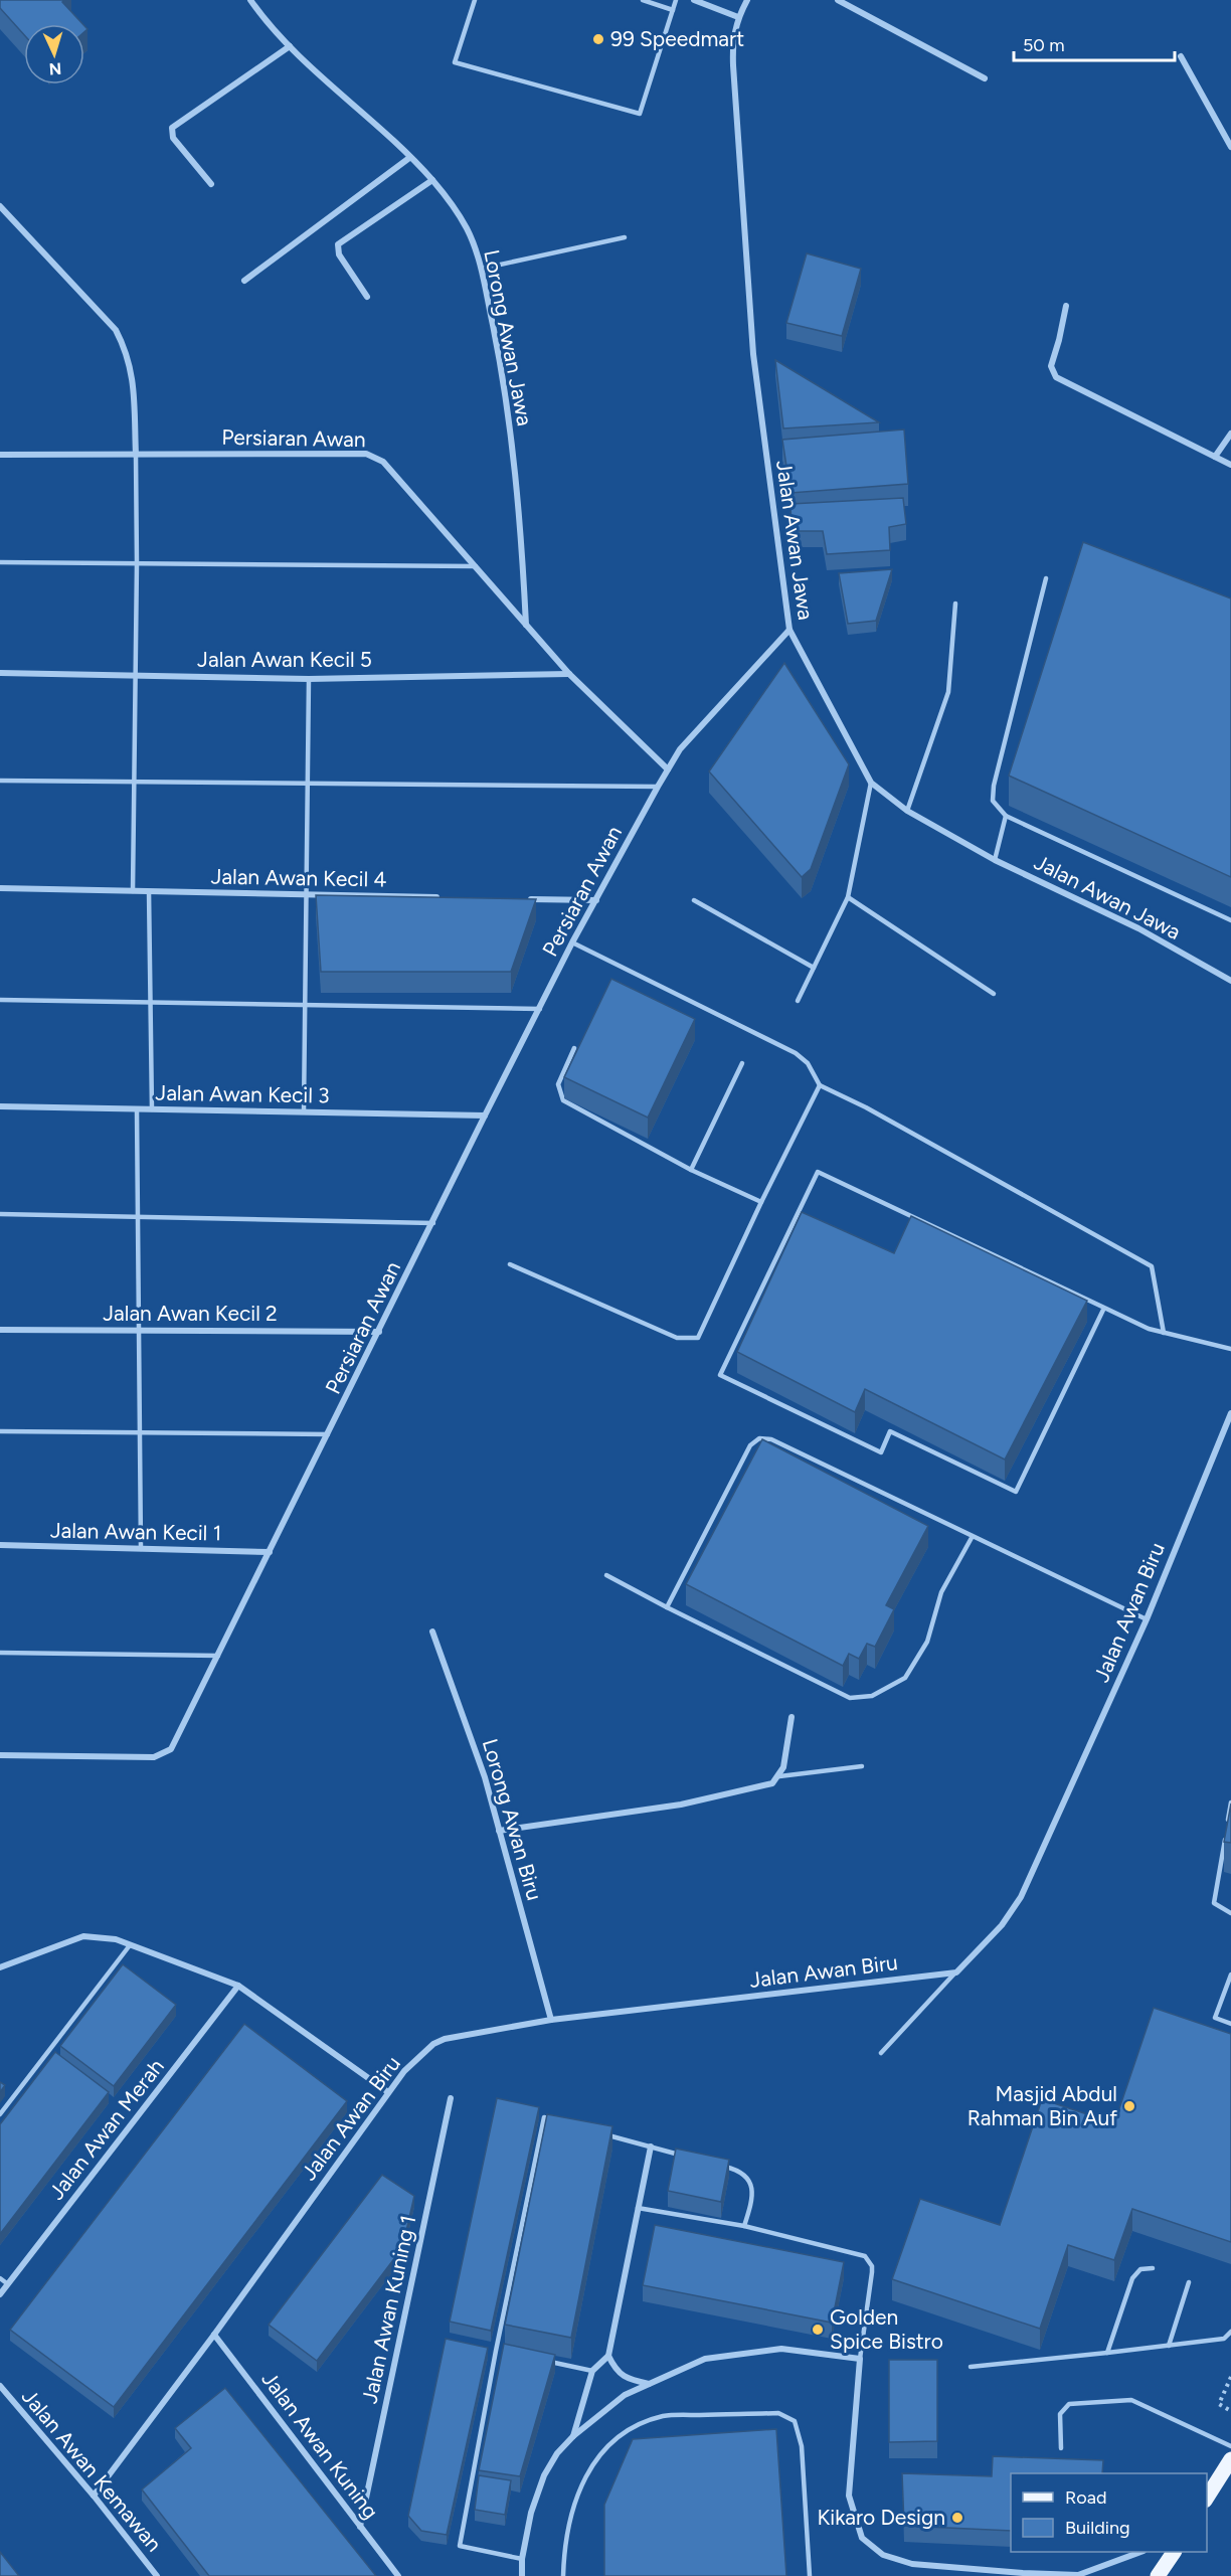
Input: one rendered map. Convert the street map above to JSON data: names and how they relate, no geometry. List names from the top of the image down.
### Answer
{
  "streets": {
    "street": [
      "Lorong Awan Jawa",
      "Persiaran Awan",
      "Jalan Awan Jawa",
      "Jalan Awan Kecil 5",
      "Jalan Awan Kecil 4",
      "Jalan Awan Kecil 3",
      "Jalan Awan Kecil 2",
      "Jalan Awan Kecil 1",
      "Jalan Awan Biru",
      "Lorong Awan Biru",
      "Jalan Awan Merah",
      "Jalan Awan Kuning 1",
      "Jalan Awan Kuning",
      "Jalan Awan Kemawan"
    ]
  },
  "crossings": [
    ["Lorong Awan Jawa", "Persiaran Awan"],
    ["Persiaran Awan", "Jalan Awan Jawa"],
    ["Persiaran Awan", "Jalan Awan Kecil 5"],
    ["Persiaran Awan", "Jalan Awan Kecil 3"],
    ["Persiaran Awan", "Jalan Awan Kecil 2"],
    ["Persiaran Awan", "Jalan Awan Kecil 1"],
    ["Jalan Awan Biru", "Lorong Awan Biru"],
    ["Jalan Awan Biru", "Jalan Awan Kuning"],
    ["Jalan Awan Biru", "Jalan Awan Kemawan"],
    ["Jalan Awan Kuning 1", "Jalan Awan Kuning"]
  ],
  "places": [
    "99 Speedmart",
    "Masjid Abdul Rahman Bin Auf",
    "Golden Spice Bistro",
    "Kikaro Design"
  ],
  "legend": ["Road", "Building"],
  "scale_bar": "50 m",
  "north": "bottom"
}
